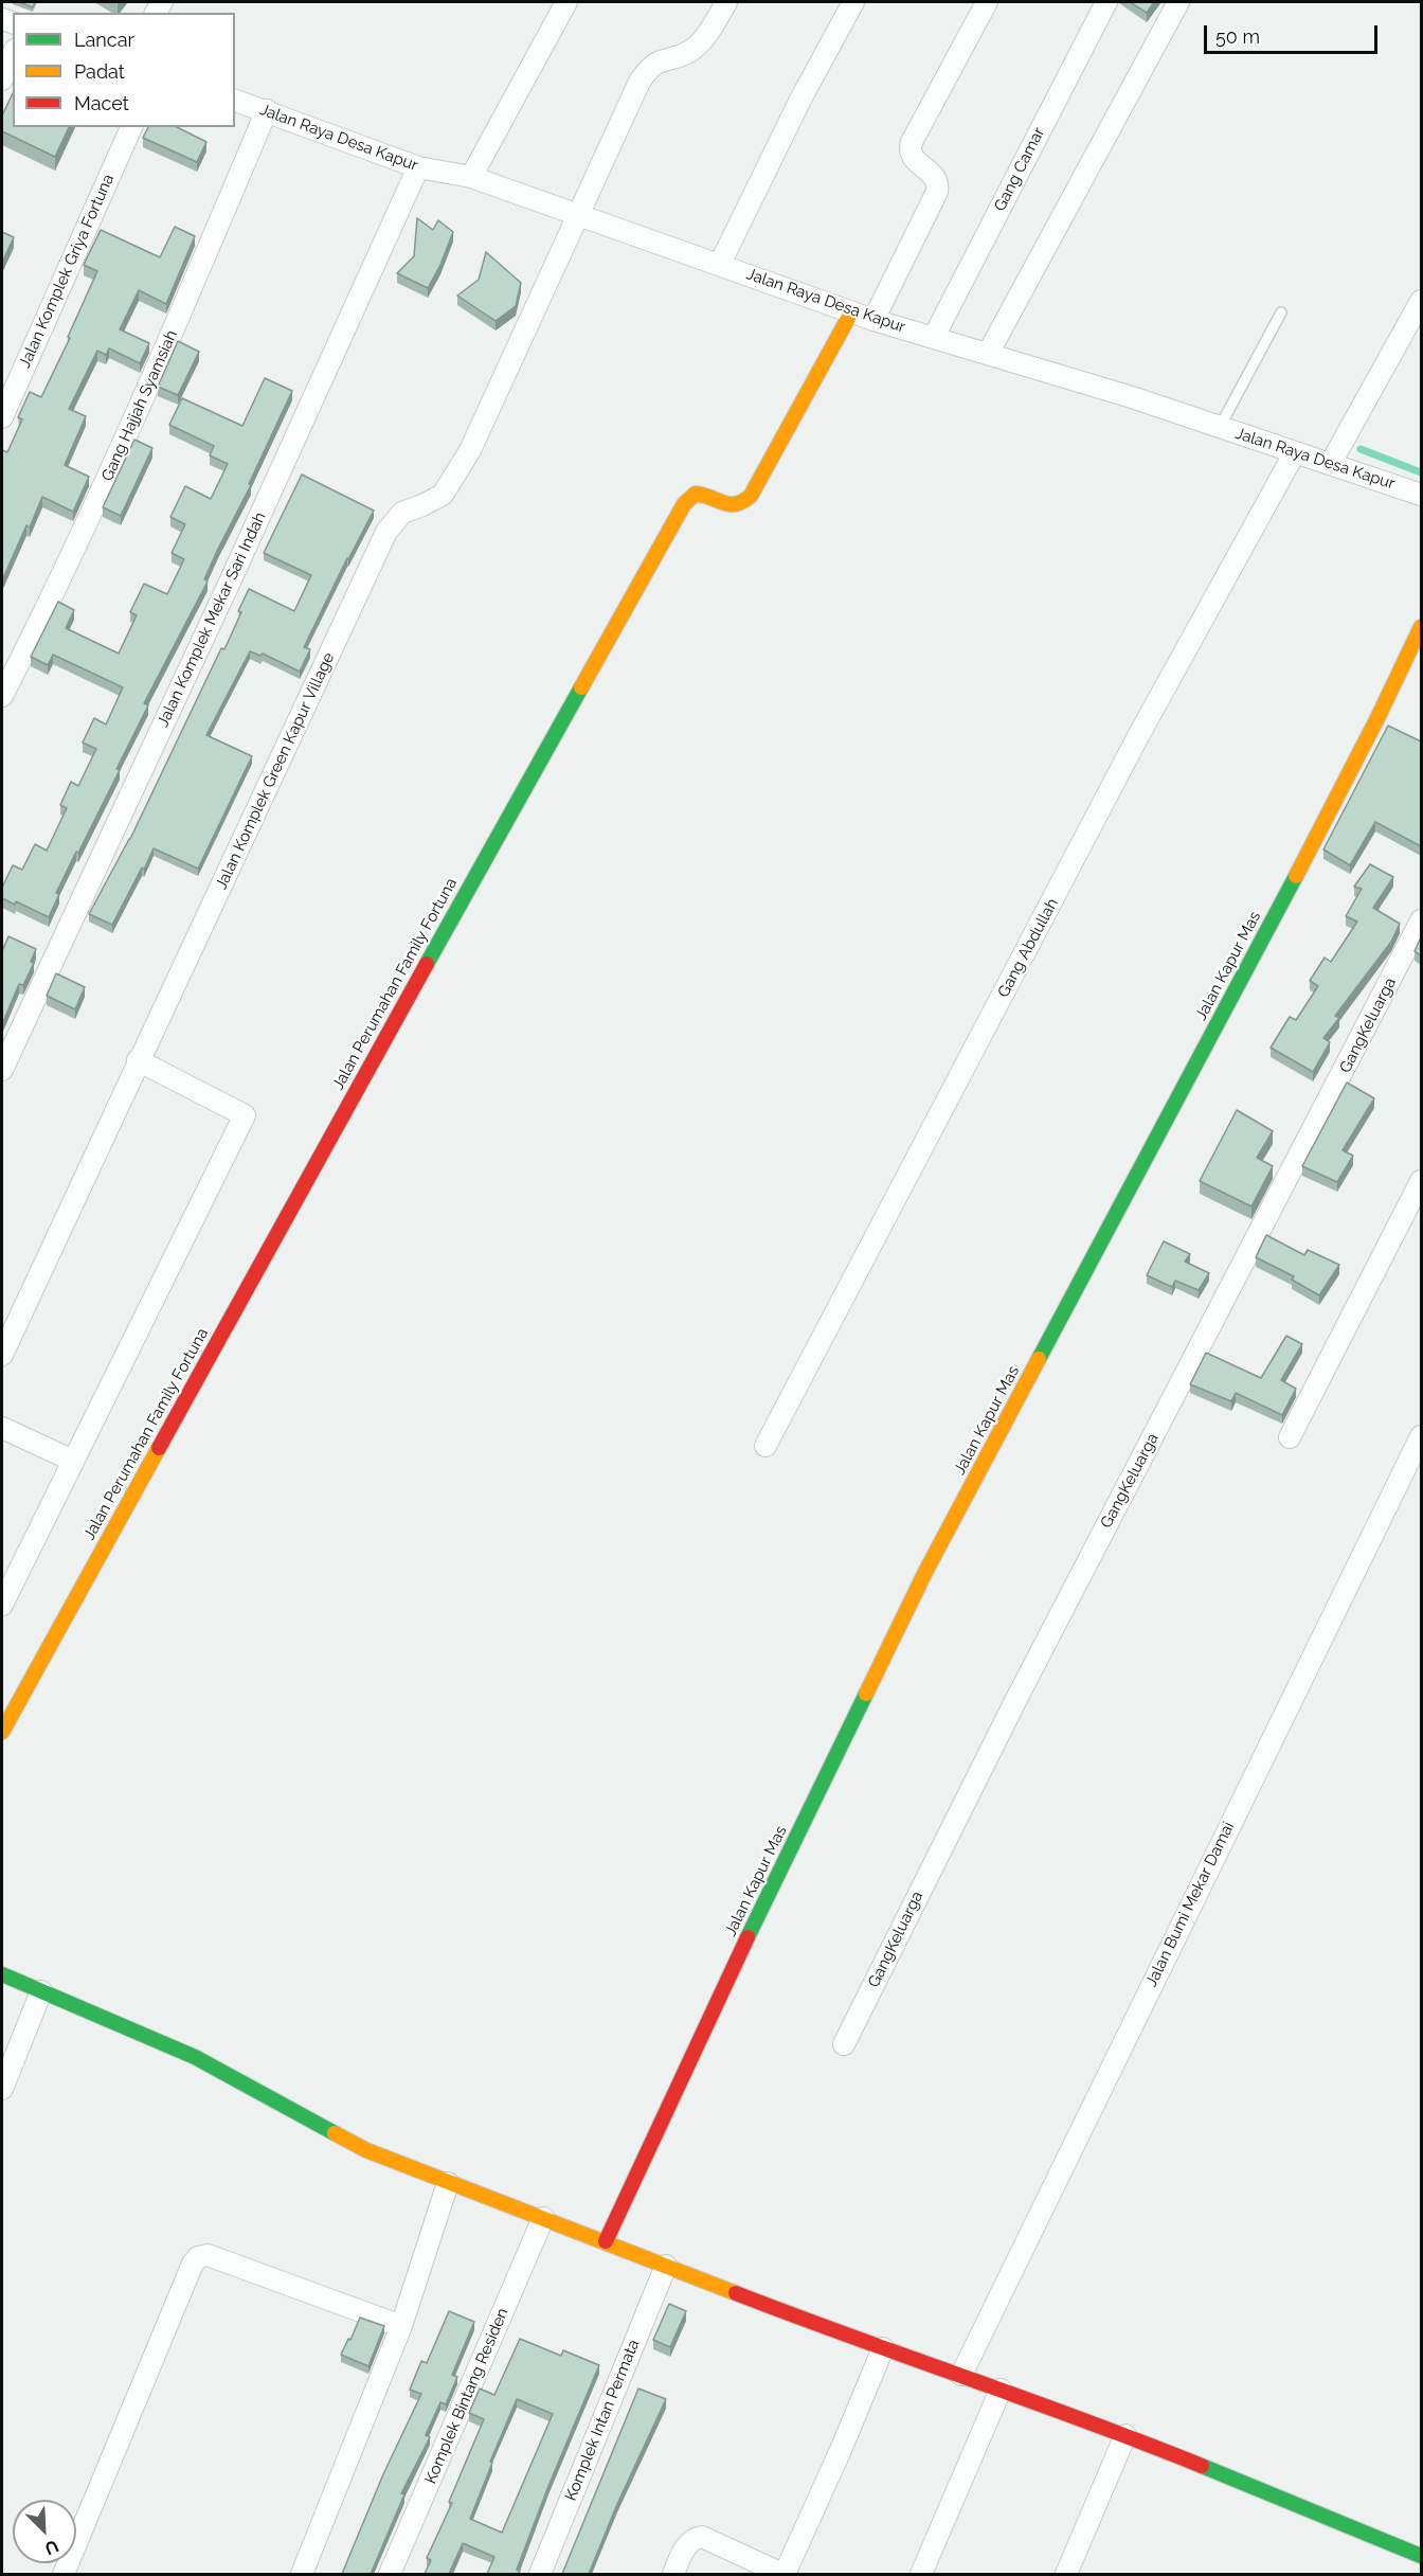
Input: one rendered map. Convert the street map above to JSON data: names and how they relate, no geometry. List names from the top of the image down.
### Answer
{
  "streets": {
    "street": [
      "Jalan Raya Desa Kapur",
      "Gang Camar",
      "Jalan Komplek Griya Fortuna",
      "Gang Hajjah Syamsiah",
      "Jalan Komplek Mekar Sari Indah",
      "Jalan Komplek Green Kapur Village",
      "Gang Abdullah",
      "Jalan Kapur Mas",
      "Jalan Perumahan Family Fortuna",
      "GangKeluarga",
      "Jalan Bumi Mekar Damai",
      "Komplek Bintang Residen",
      "Komplek Intan Permata"
    ]
  },
  "crossings": [
    ["Jalan Raya Desa Kapur", "Gang Camar"],
    ["Jalan Raya Desa Kapur", "Gang Hajjah Syamsiah"],
    ["Jalan Raya Desa Kapur", "Jalan Komplek Mekar Sari Indah"],
    ["Jalan Raya Desa Kapur", "Jalan Komplek Green Kapur Village"],
    ["Jalan Raya Desa Kapur", "Gang Abdullah"],
    ["Jalan Raya Desa Kapur", "Jalan Perumahan Family Fortuna"]
  ],
  "legend": ["Lancar", "Padat", "Macet"],
  "scale_bar": "50 m",
  "north": "bottom right"
}
